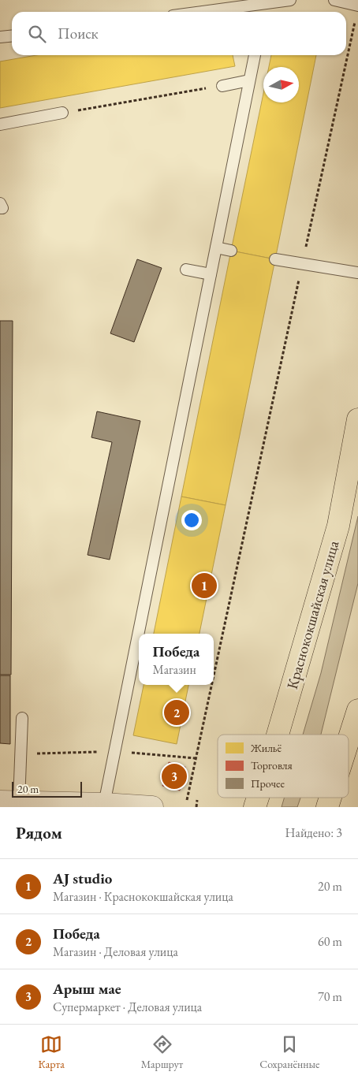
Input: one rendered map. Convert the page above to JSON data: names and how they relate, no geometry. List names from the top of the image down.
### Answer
{
  "streets": {
    "main road": ["Краснококшайская улица"]
  },
  "legend": ["Жильё", "Торговля", "Прочее"],
  "scale_bar": "20 m",
  "north": "right",
  "page": {
    "search": "Поиск",
    "pins": ["1", "2", "3"],
    "popup": ["Победа", "Магазин"],
    "scale": "20 m",
    "heading": ["Рядом", "Найдено: 3"],
    "list": [
      {
        "mark": "1",
        "name": "AJ studio",
        "note": "Магазин · Краснококшайская улица",
        "value": "20 m"
      },
      {
        "mark": "2",
        "name": "Победа",
        "note": "Магазин · Деловая улица",
        "value": "60 m"
      },
      {
        "mark": "3",
        "name": "Арыш мае",
        "note": "Супермаркет · Деловая улица",
        "value": "70 m"
      }
    ],
    "nav": ["Карта", "Маршрут", "Сохранённые"]
  }
}
